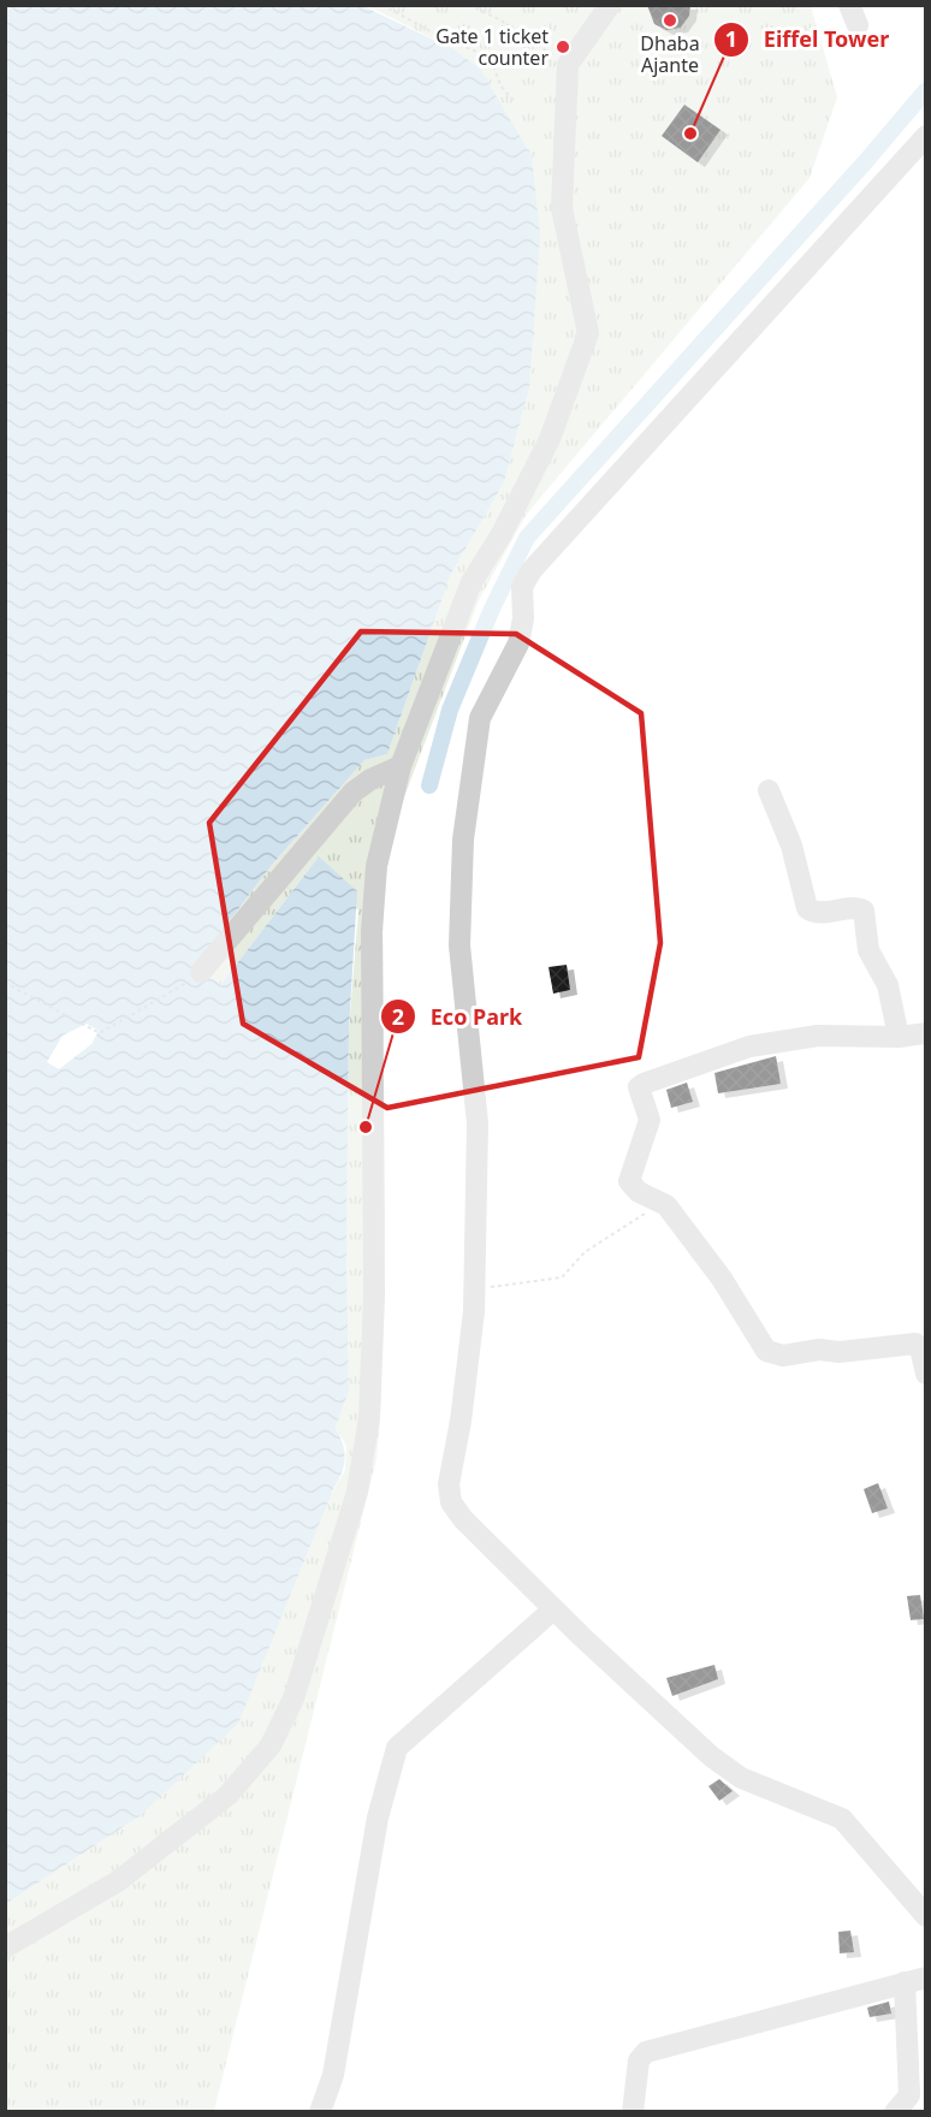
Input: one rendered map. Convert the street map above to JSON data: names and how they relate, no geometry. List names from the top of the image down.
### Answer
{
  "places": [
    "Dhaba Ajante",
    "Gate 1 ticket counter",
    "Eiffel Tower",
    "Eco Park"
  ]
}
